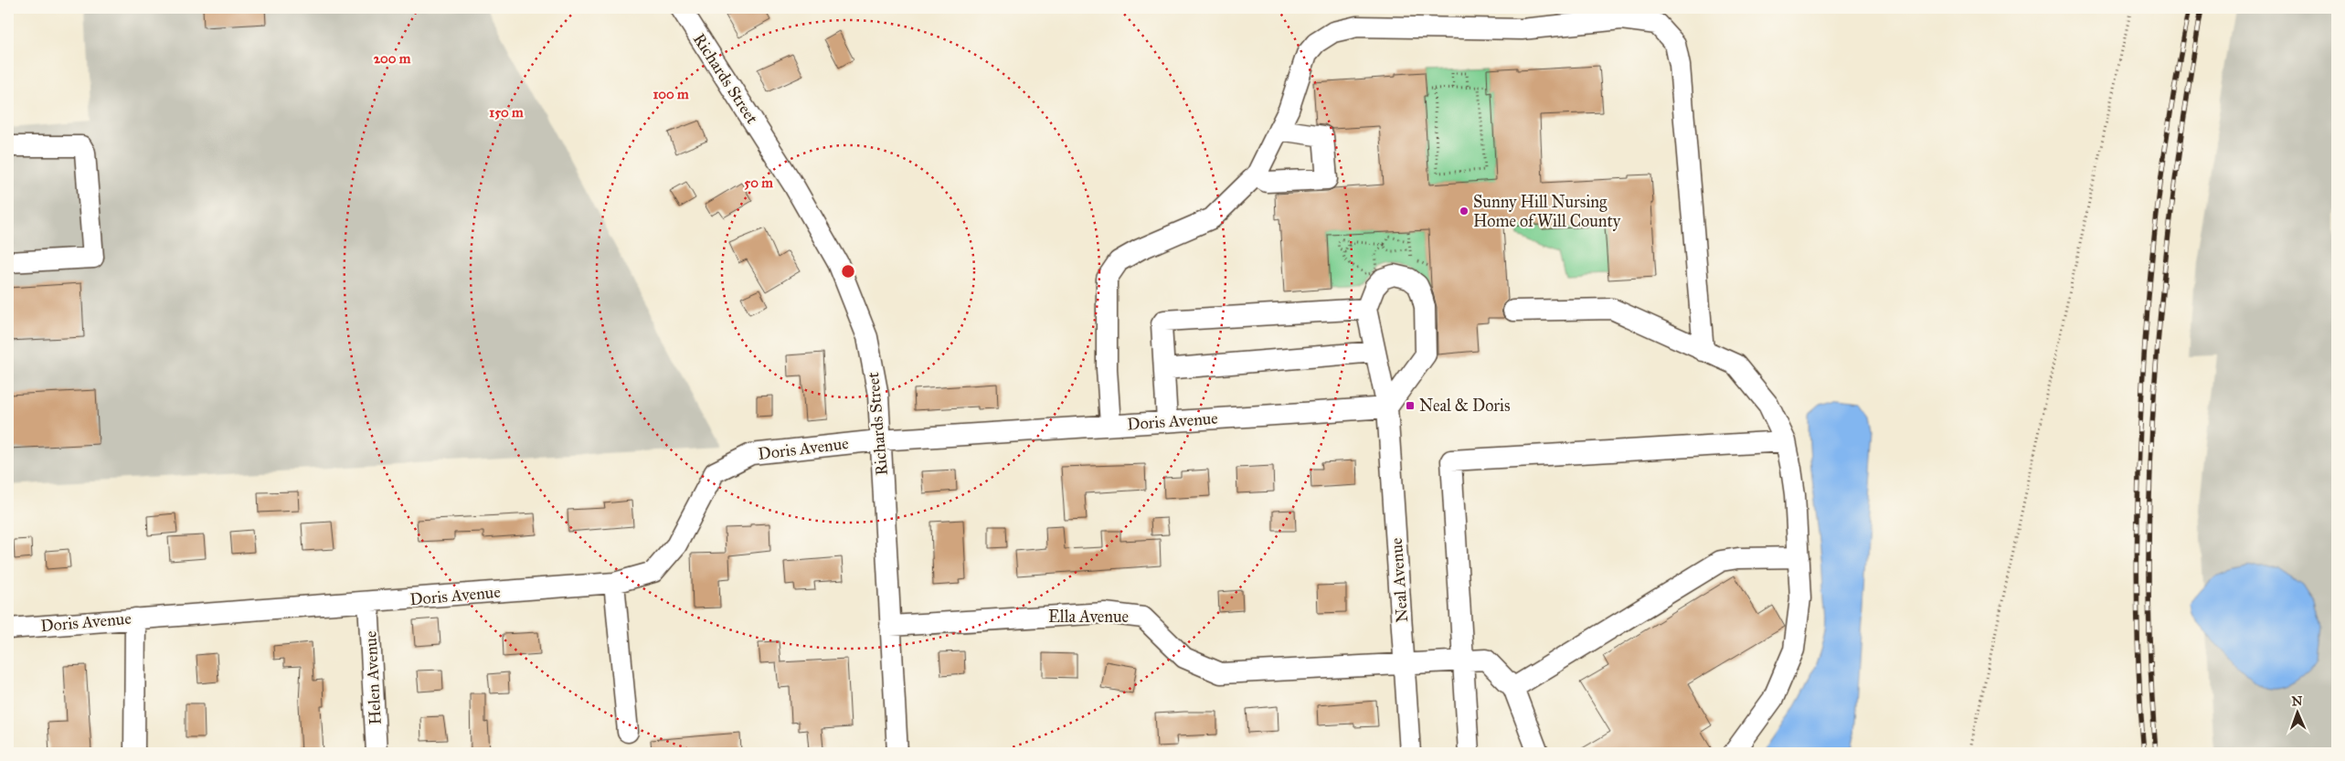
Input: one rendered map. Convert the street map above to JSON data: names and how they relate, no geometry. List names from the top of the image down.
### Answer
{
  "streets": {
    "street": [
      "Richards Street",
      "Doris Avenue",
      "Neal Avenue",
      "Ella Avenue",
      "Helen Avenue"
    ]
  },
  "crossings": [
    ["Richards Street", "Doris Avenue"],
    ["Richards Street", "Ella Avenue"],
    ["Doris Avenue", "Neal Avenue"],
    ["Doris Avenue", "Helen Avenue"],
    ["Neal Avenue", "Ella Avenue"]
  ],
  "places": {
    "other": ["Sunny Hill Nursing Home of Will County"],
    "transit": ["Neal & Doris"]
  },
  "north": "top",
  "rings": [
    "200 m",
    "100 m",
    "150 m",
    "50 m"
  ]
}
